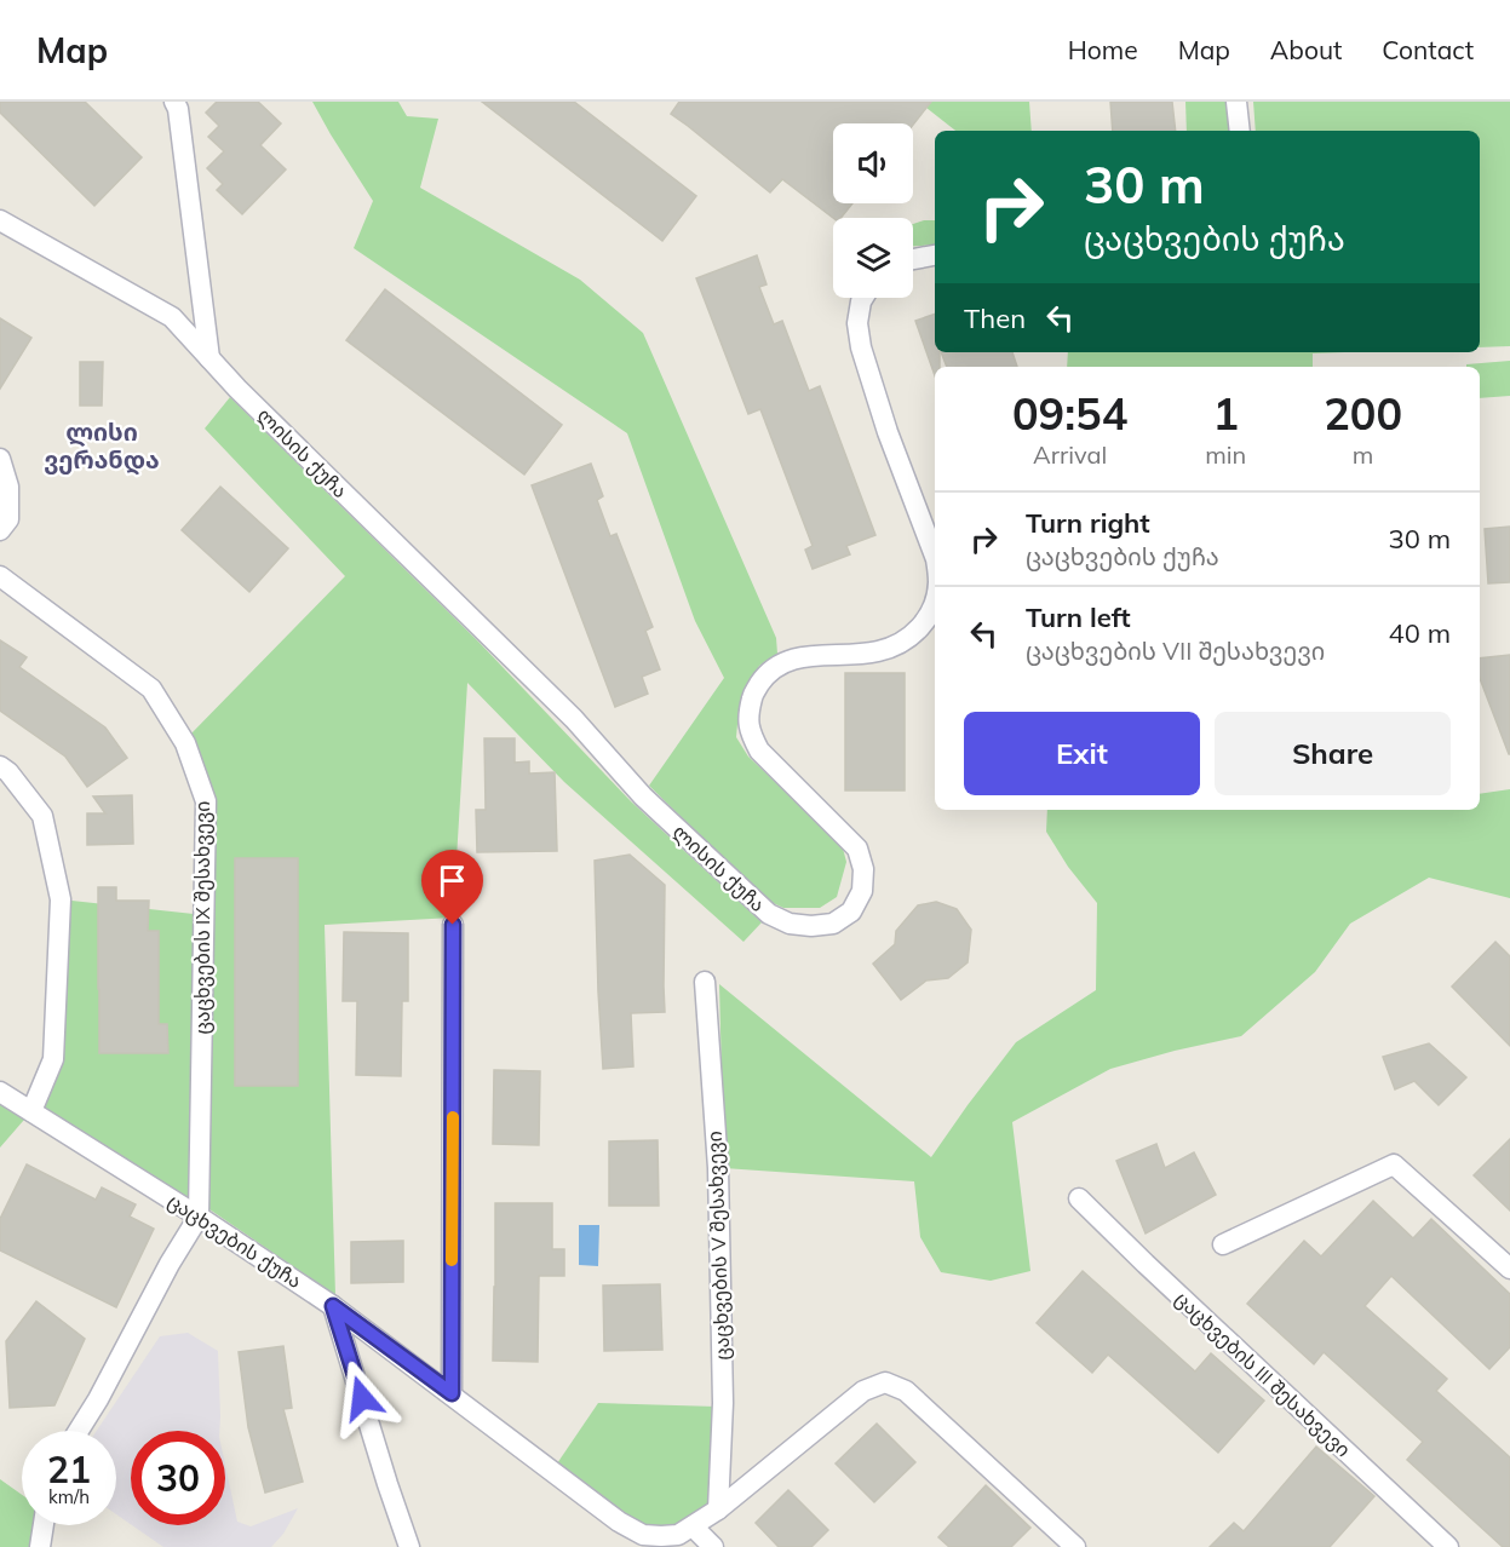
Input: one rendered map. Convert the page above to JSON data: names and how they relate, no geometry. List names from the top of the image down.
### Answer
{
  "streets": {
    "street": [
      "ლისის ქუჩა",
      "ცაცხვების IX შესახვევი",
      "ცაცხვების ქუჩა",
      "ცაცხვების V შესახვევი",
      "ცაცხვების III შესახვევი"
    ]
  },
  "crossings": [
    ["ცაცხვების IX შესახვევი", "ცაცხვების ქუჩა"],
    ["ცაცხვების ქუჩა", "ცაცხვების V შესახვევი"]
  ],
  "districts": ["ლისი ვერანდა"],
  "page": {
    "header": "Map",
    "nav": [
      "Home",
      "Map",
      "About",
      "Contact"
    ],
    "turn": ["30 m", "ცაცხვების ქუჩა"],
    "then": "Then",
    "eta": [
      "09:54",
      "Arrival",
      "1",
      "min",
      "200",
      "m"
    ],
    "list": [
      {
        "name": "Turn right",
        "note": "ცაცხვების ქუჩა",
        "value": "30 m"
      },
      {
        "name": "Turn left",
        "note": "ცაცხვების VII შესახვევი",
        "value": "40 m"
      }
    ],
    "buttons": ["Exit", "Share"],
    "speed": "21 km/h",
    "limit": "30"
  }
}
